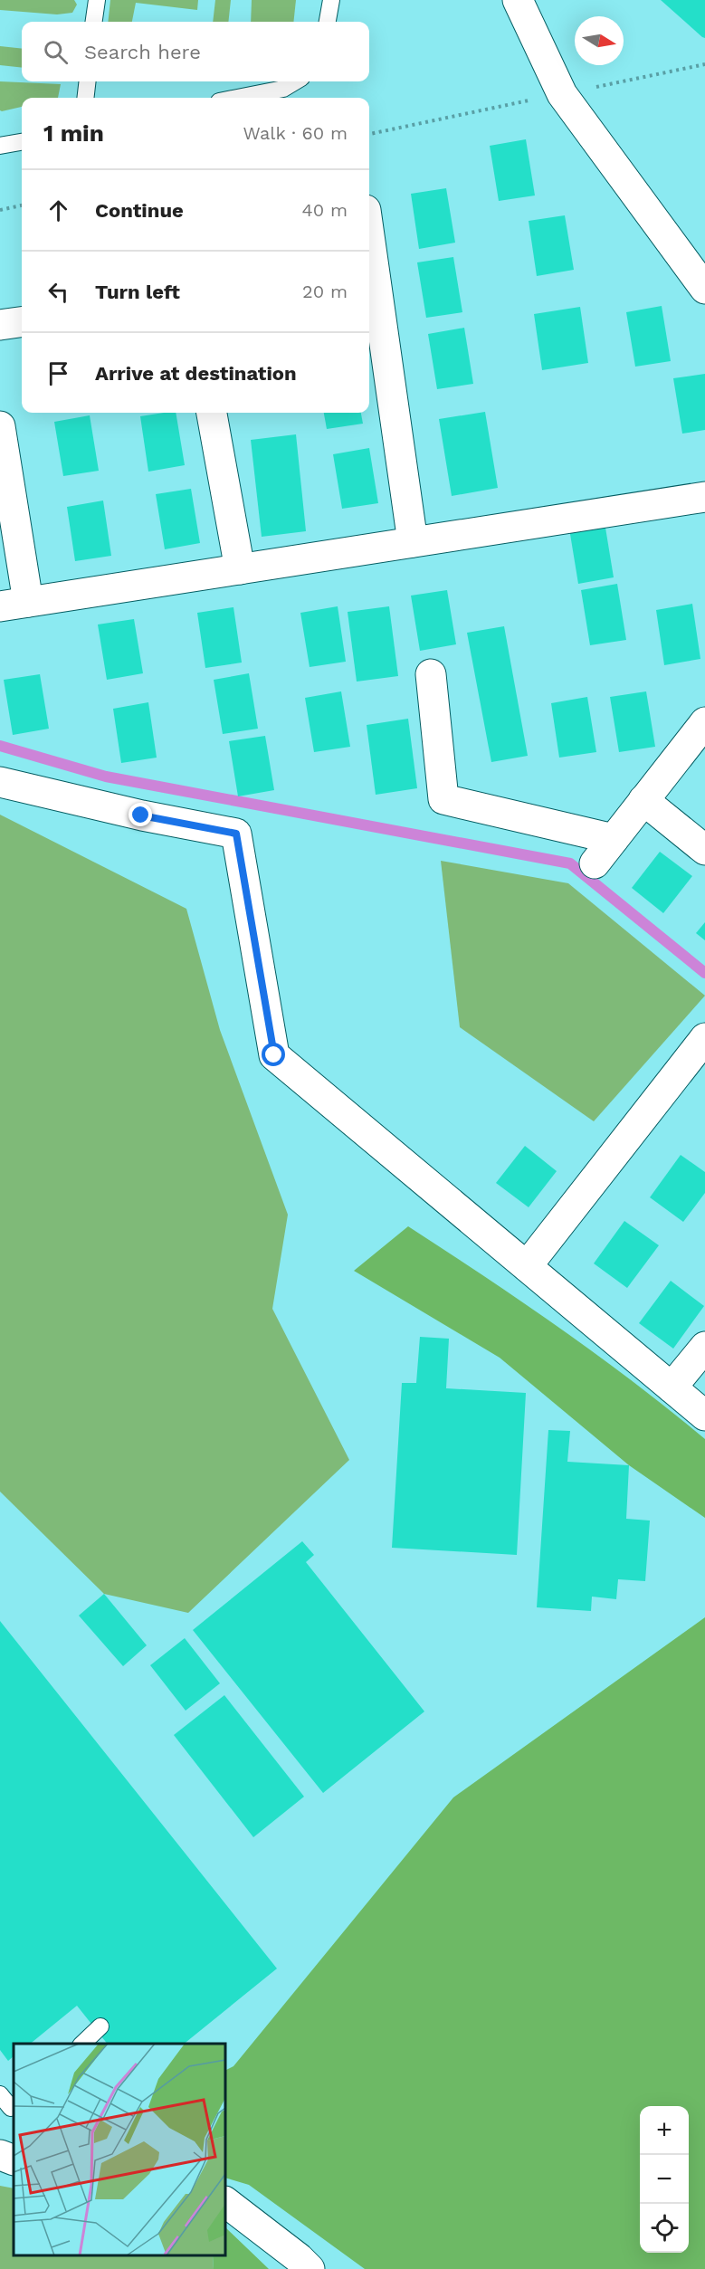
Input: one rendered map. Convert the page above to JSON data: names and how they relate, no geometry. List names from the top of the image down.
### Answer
{
  "north": "right",
  "page": {
    "search": "Search here",
    "heading": ["1 min", "Walk · 60 m"],
    "list": [
      ["Continue", "40 m"],
      ["Turn left", "20 m"],
      "Arrive at destination"
    ],
    "map_buttons": ["+", "−"]
  }
}
